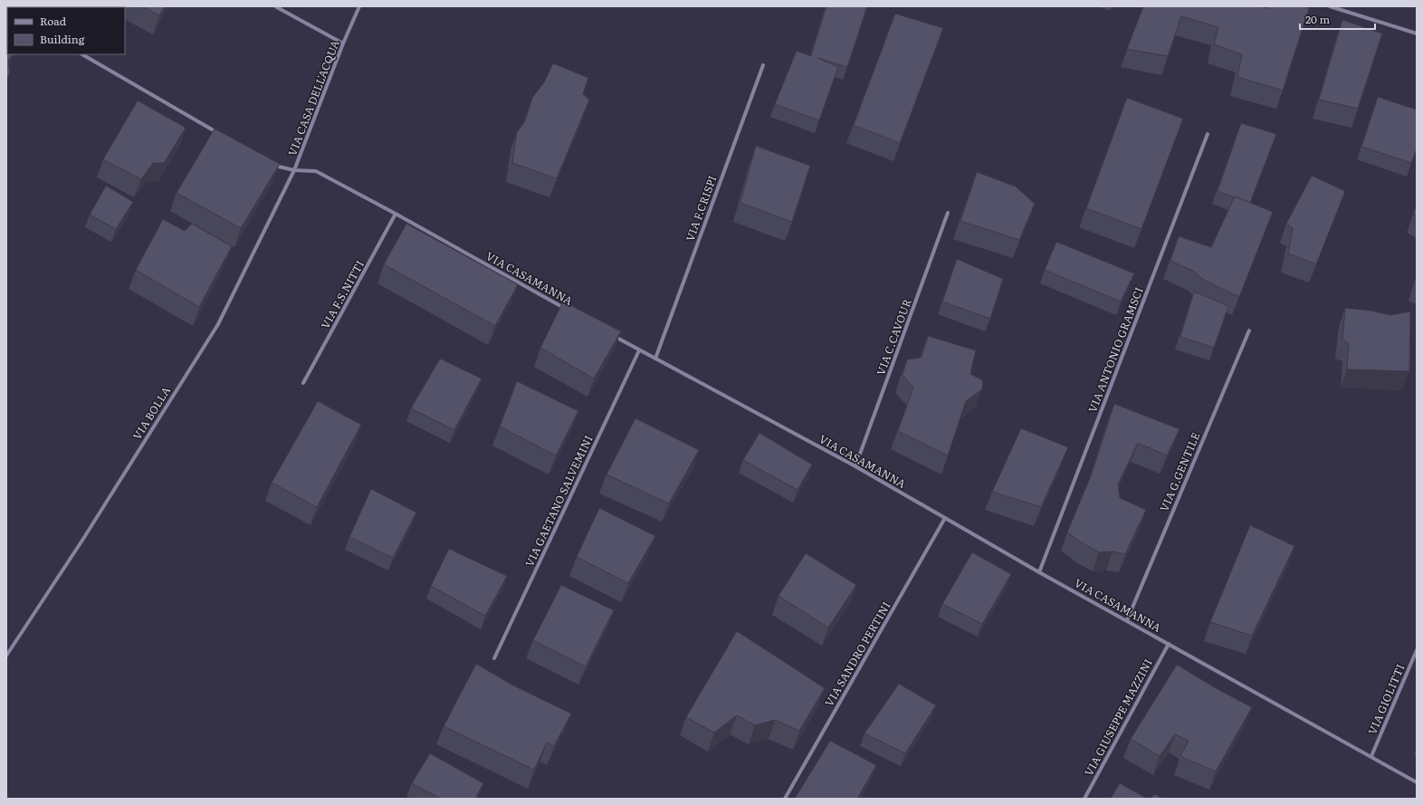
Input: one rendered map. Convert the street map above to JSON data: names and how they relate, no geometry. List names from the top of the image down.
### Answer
{
  "streets": {
    "street": [
      "VIA CASA DELL'ACQUA",
      "VIA F.CRISPI",
      "VIA CASAMANNA",
      "VIA F.S.NITTI",
      "VIA C.CAVOUR",
      "VIA ANTONIO GRAMSCI",
      "VIA BOLLA",
      "VIA G.GENTILE",
      "VIA GAETANO SALVEMINI",
      "VIA SANDRO PERTINI",
      "VIA GIOLITTI",
      "VIA GIUSEPPE MAZZINI"
    ]
  },
  "crossings": [
    ["VIA CASA DELL'ACQUA", "VIA CASAMANNA"],
    ["VIA CASA DELL'ACQUA", "VIA BOLLA"],
    ["VIA F.CRISPI", "VIA CASAMANNA"],
    ["VIA CASAMANNA", "VIA F.S.NITTI"],
    ["VIA CASAMANNA", "VIA C.CAVOUR"],
    ["VIA CASAMANNA", "VIA ANTONIO GRAMSCI"],
    ["VIA CASAMANNA", "VIA BOLLA"],
    ["VIA CASAMANNA", "VIA G.GENTILE"],
    ["VIA CASAMANNA", "VIA GAETANO SALVEMINI"],
    ["VIA CASAMANNA", "VIA SANDRO PERTINI"],
    ["VIA CASAMANNA", "VIA GIOLITTI"],
    ["VIA CASAMANNA", "VIA GIUSEPPE MAZZINI"]
  ],
  "legend": ["Road", "Building"],
  "scale_bar": "20 m"
}
